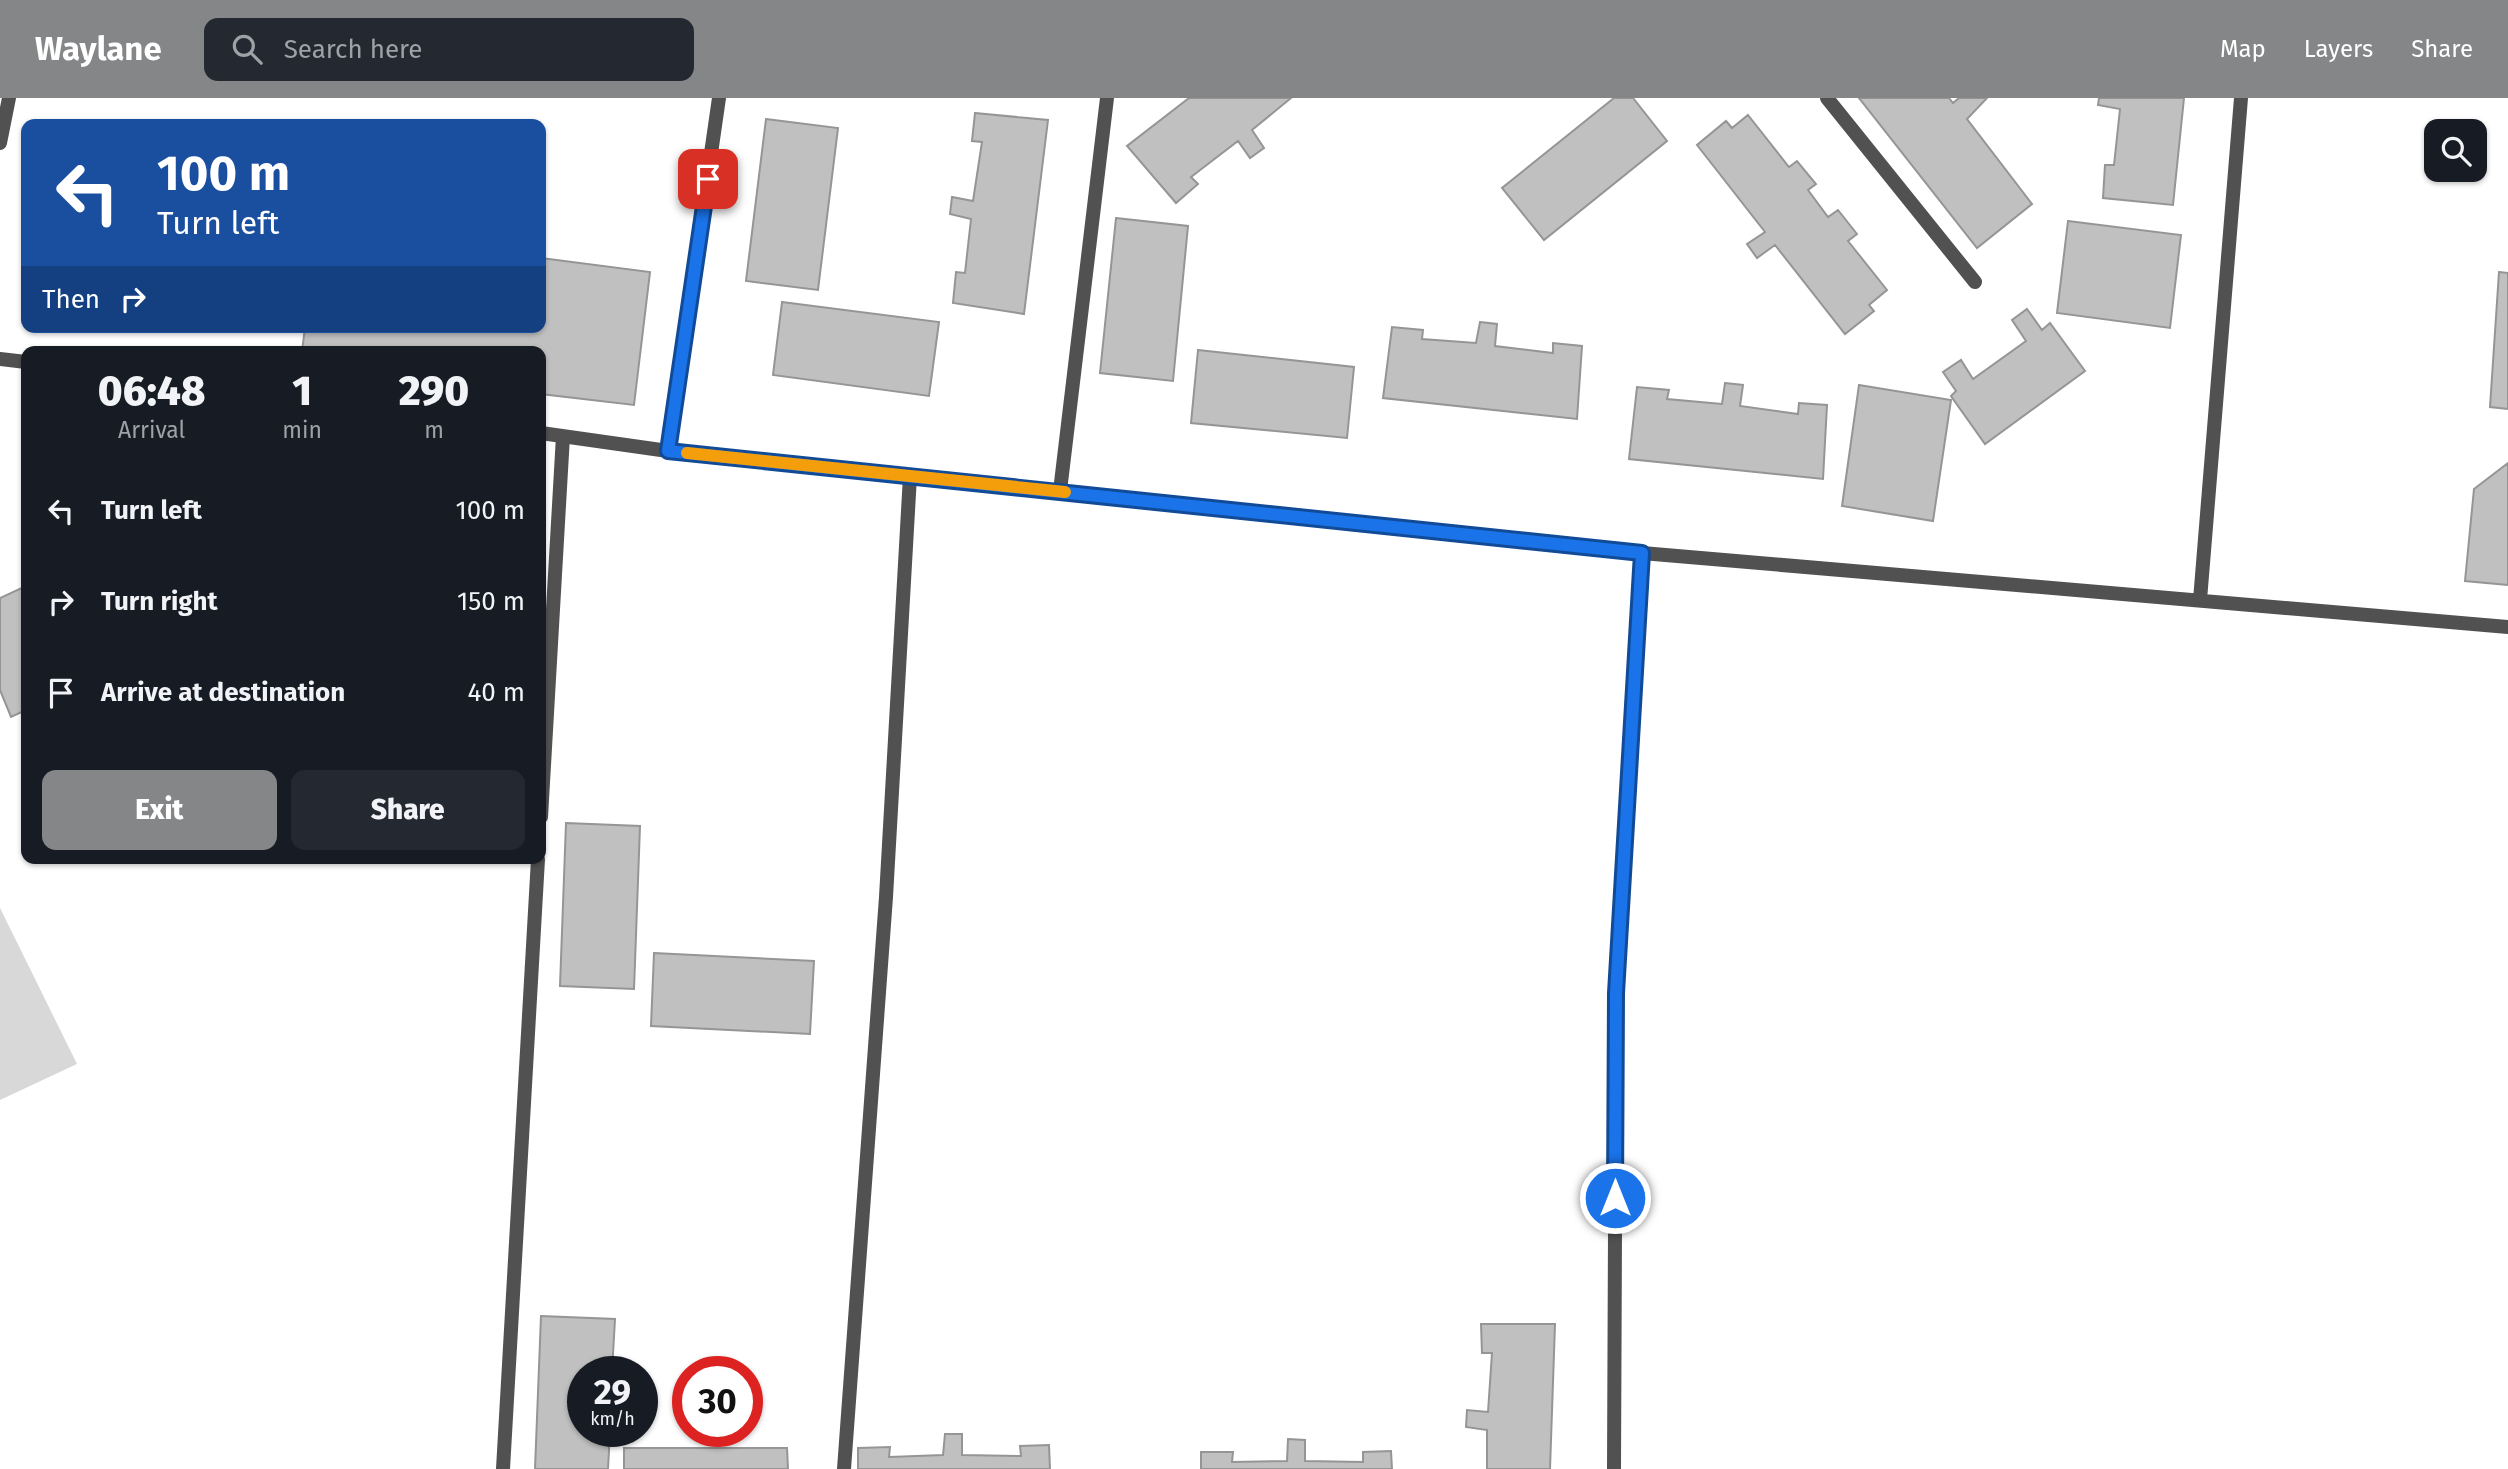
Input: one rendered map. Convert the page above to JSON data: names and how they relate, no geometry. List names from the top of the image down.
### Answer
{
  "page": {
    "header": "Waylane",
    "search": "Search here",
    "nav": ["Map", "Layers", "Share"],
    "turn": ["100 m", "Turn left"],
    "then": "Then",
    "eta": [
      "06:48",
      "Arrival",
      "1",
      "min",
      "290",
      "m"
    ],
    "list": [
      {
        "name": "Turn left",
        "value": "100 m"
      },
      {
        "name": "Turn right",
        "value": "150 m"
      },
      {
        "name": "Arrive at destination",
        "value": "40 m"
      }
    ],
    "buttons": ["Exit", "Share"],
    "speed": "29 km/h",
    "limit": "30"
  }
}
